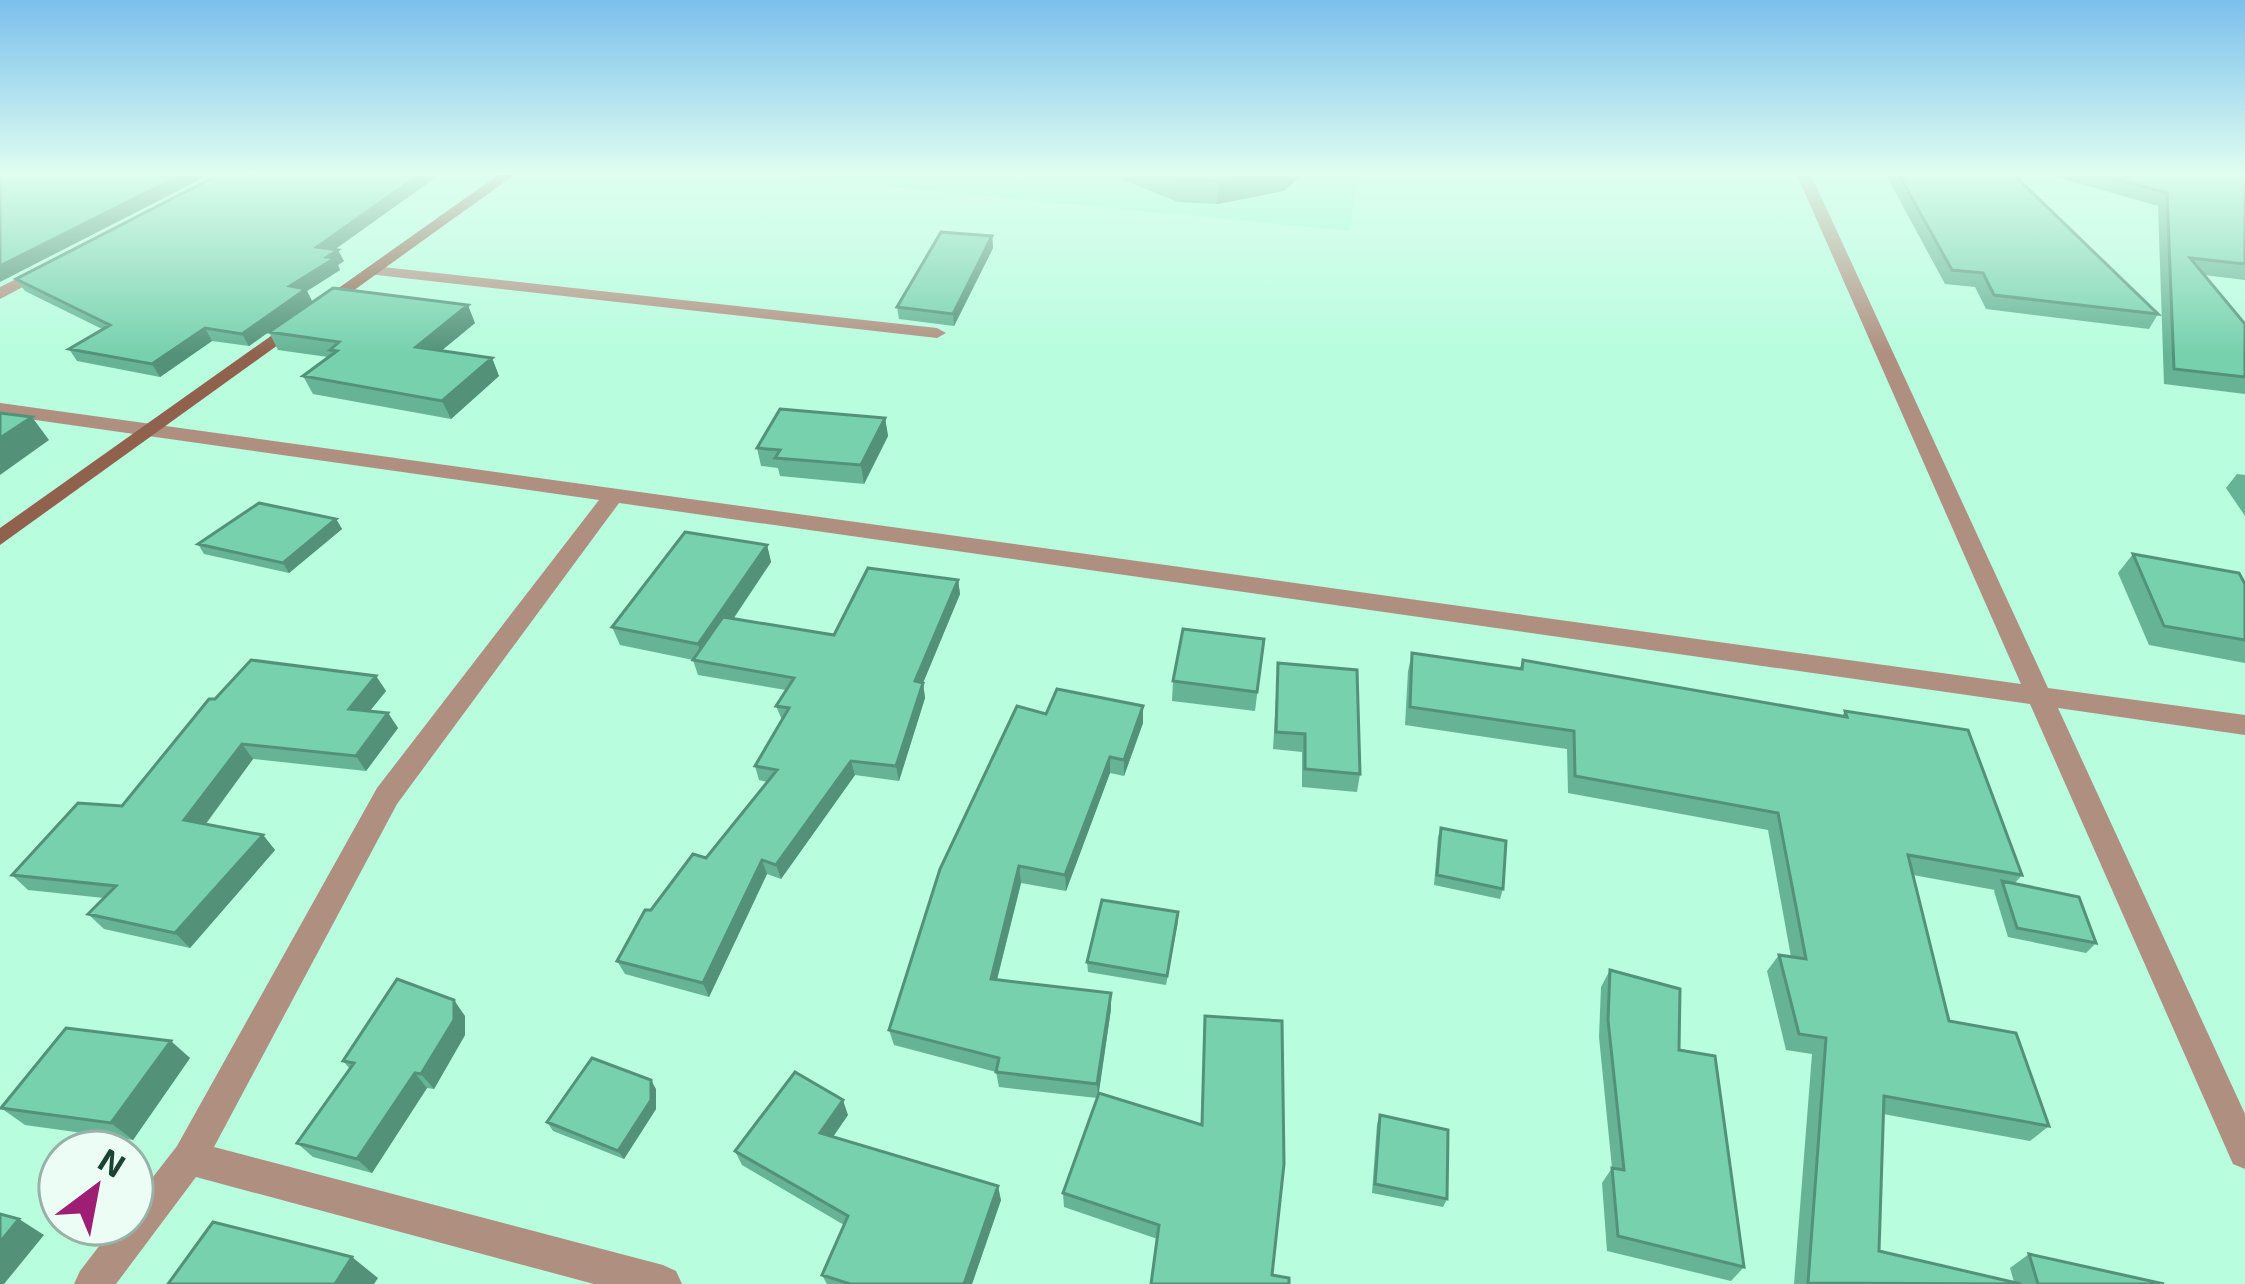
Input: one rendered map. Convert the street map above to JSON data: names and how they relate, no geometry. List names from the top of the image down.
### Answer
{
  "north": "top right"
}
